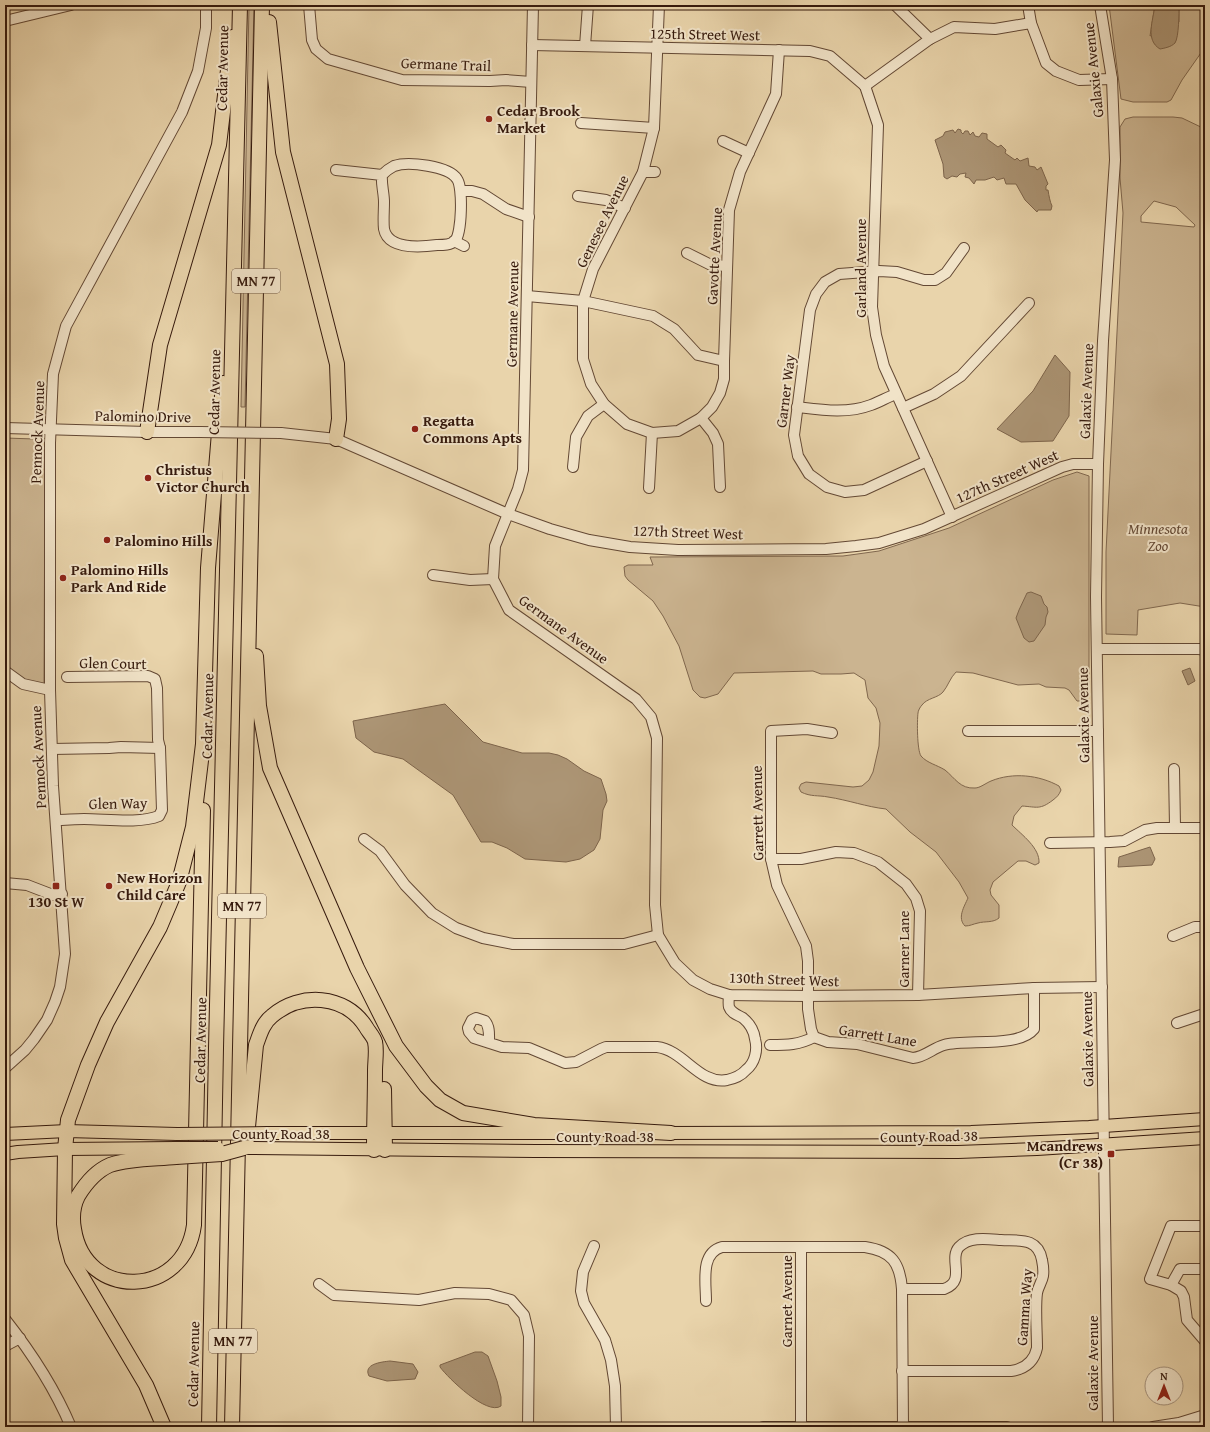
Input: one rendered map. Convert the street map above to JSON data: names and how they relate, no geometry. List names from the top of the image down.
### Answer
{
  "streets": {
    "highway": ["Cedar Avenue", "MN 77"],
    "main road": ["County Road 38"],
    "street": [
      "125th Street West",
      "Germane Trail",
      "Galaxie Avenue",
      "Genesee Avenue",
      "Gavotte Avenue",
      "Garland Avenue",
      "Germane Avenue",
      "Garner Way",
      "Palomino Drive",
      "Pennock Avenue",
      "127th Street West",
      "Glen Court",
      "Glen Way",
      "Garrett Avenue",
      "Garner Lane",
      "130th Street West",
      "Garrett Lane",
      "Garnet Avenue",
      "Gamma Way"
    ]
  },
  "crossings": [
    ["125th Street West", "Genesee Avenue"],
    ["125th Street West", "Gavotte Avenue"],
    ["125th Street West", "Garland Avenue"],
    ["125th Street West", "Germane Avenue"],
    ["Germane Trail", "Germane Avenue"],
    ["Galaxie Avenue", "127th Street West"],
    ["Galaxie Avenue", "130th Street West"],
    ["Galaxie Avenue", "County Road 38"],
    ["Garland Avenue", "Garner Way"],
    ["Garland Avenue", "127th Street West"],
    ["Germane Avenue", "127th Street West"],
    ["Germane Avenue", "130th Street West"],
    ["Palomino Drive", "Pennock Avenue"],
    ["Palomino Drive", "127th Street West"],
    ["Pennock Avenue", "Glen Way"],
    ["Glen Court", "Glen Way"],
    ["Garrett Avenue", "Garner Lane"],
    ["Garrett Avenue", "130th Street West"],
    ["Garrett Avenue", "Garrett Lane"],
    ["Garner Lane", "130th Street West"],
    ["130th Street West", "Garrett Lane"],
    ["Garnet Avenue", "Gamma Way"]
  ],
  "parks": ["Minnesota Zoo"],
  "places": {
    "other": [
      "Cedar Brook Market",
      "Regatta Commons Apts",
      "Christus Victor Church",
      "Palomino Hills",
      "Palomino Hills Park And Ride",
      "New Horizon Child Care"
    ],
    "transit": ["130 St W", "Mcandrews (Cr 38)"]
  },
  "north": "top"
}
